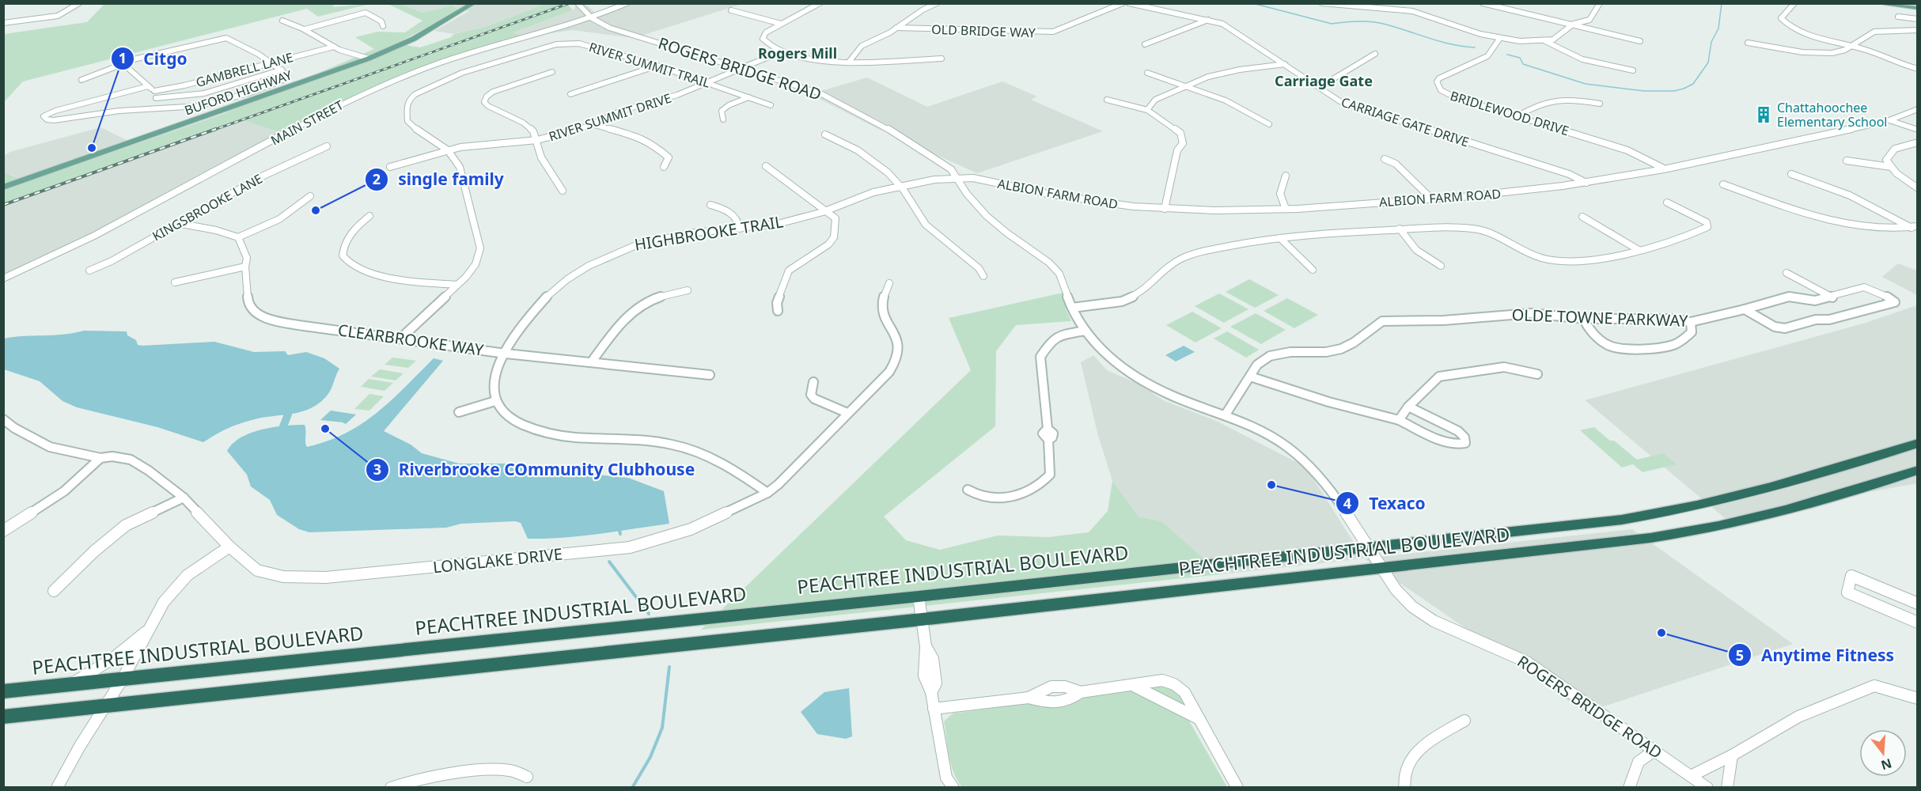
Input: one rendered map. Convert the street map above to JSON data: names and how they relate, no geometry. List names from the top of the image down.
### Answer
{
  "streets": {
    "highway": ["PEACHTREE INDUSTRIAL BOULEVARD"],
    "main road": ["BUFORD HIGHWAY"],
    "street": [
      "OLD BRIDGE WAY",
      "RIVER SUMMIT TRAIL",
      "ROGERS BRIDGE ROAD",
      "GAMBRELL LANE",
      "BRIDLEWOOD DRIVE",
      "RIVER SUMMIT DRIVE",
      "CARRIAGE GATE DRIVE",
      "MAIN STREET",
      "ALBION FARM ROAD",
      "KINGSBROOKE LANE",
      "HIGHBROOKE TRAIL",
      "OLDE TOWNE PARKWAY",
      "CLEARBROOKE WAY",
      "LONGLAKE DRIVE"
    ]
  },
  "crossings": [
    ["RIVER SUMMIT TRAIL", "RIVER SUMMIT DRIVE"],
    ["RIVER SUMMIT TRAIL", "CLEARBROOKE WAY"],
    ["ROGERS BRIDGE ROAD", "RIVER SUMMIT DRIVE"],
    ["ROGERS BRIDGE ROAD", "MAIN STREET"],
    ["ROGERS BRIDGE ROAD", "ALBION FARM ROAD"],
    ["ROGERS BRIDGE ROAD", "HIGHBROOKE TRAIL"],
    ["ROGERS BRIDGE ROAD", "OLDE TOWNE PARKWAY"],
    ["ROGERS BRIDGE ROAD", "PEACHTREE INDUSTRIAL BOULEVARD"],
    ["BRIDLEWOOD DRIVE", "ALBION FARM ROAD"],
    ["CARRIAGE GATE DRIVE", "ALBION FARM ROAD"],
    ["ALBION FARM ROAD", "HIGHBROOKE TRAIL"],
    ["HIGHBROOKE TRAIL", "CLEARBROOKE WAY"]
  ],
  "districts": ["Rogers Mill", "Carriage Gate"],
  "places": {
    "building": ["Chattahoochee Elementary School"],
    "other": [
      "Citgo",
      "single family",
      "Riverbrooke COmmunity Clubhouse",
      "Texaco",
      "Anytime Fitness"
    ]
  },
  "north": "bottom"
}
